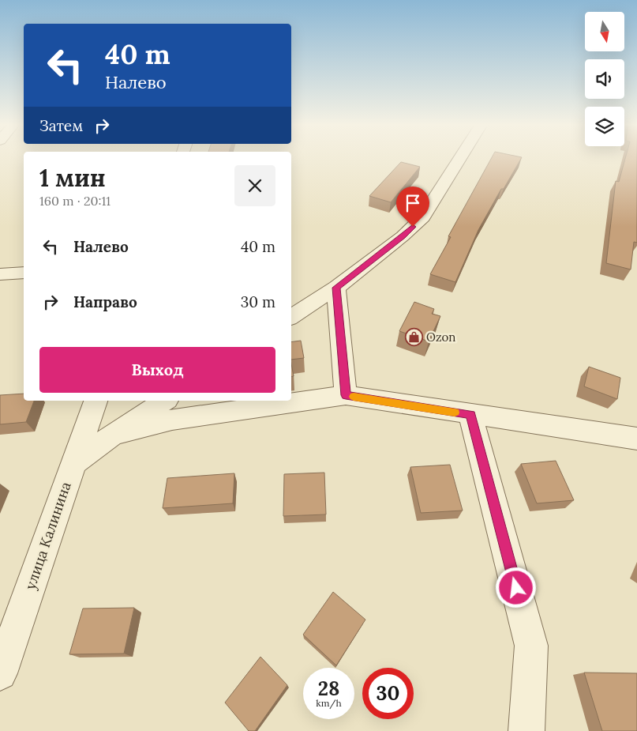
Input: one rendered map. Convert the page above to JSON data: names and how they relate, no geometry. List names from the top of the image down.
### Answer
{
  "streets": {
    "street": ["улица Калинина"]
  },
  "places": {
    "shop": ["Ozon"]
  },
  "north": "bottom",
  "page": {
    "turn": ["40 m", "Налево"],
    "then": "Затем",
    "heading": ["1 мин", "160 m · 20:11"],
    "list": [
      {
        "name": "Налево",
        "value": "40 m"
      },
      {
        "name": "Направо",
        "value": "30 m"
      }
    ],
    "buttons": "Выход",
    "speed": "28 km/h",
    "limit": "30"
  }
}
